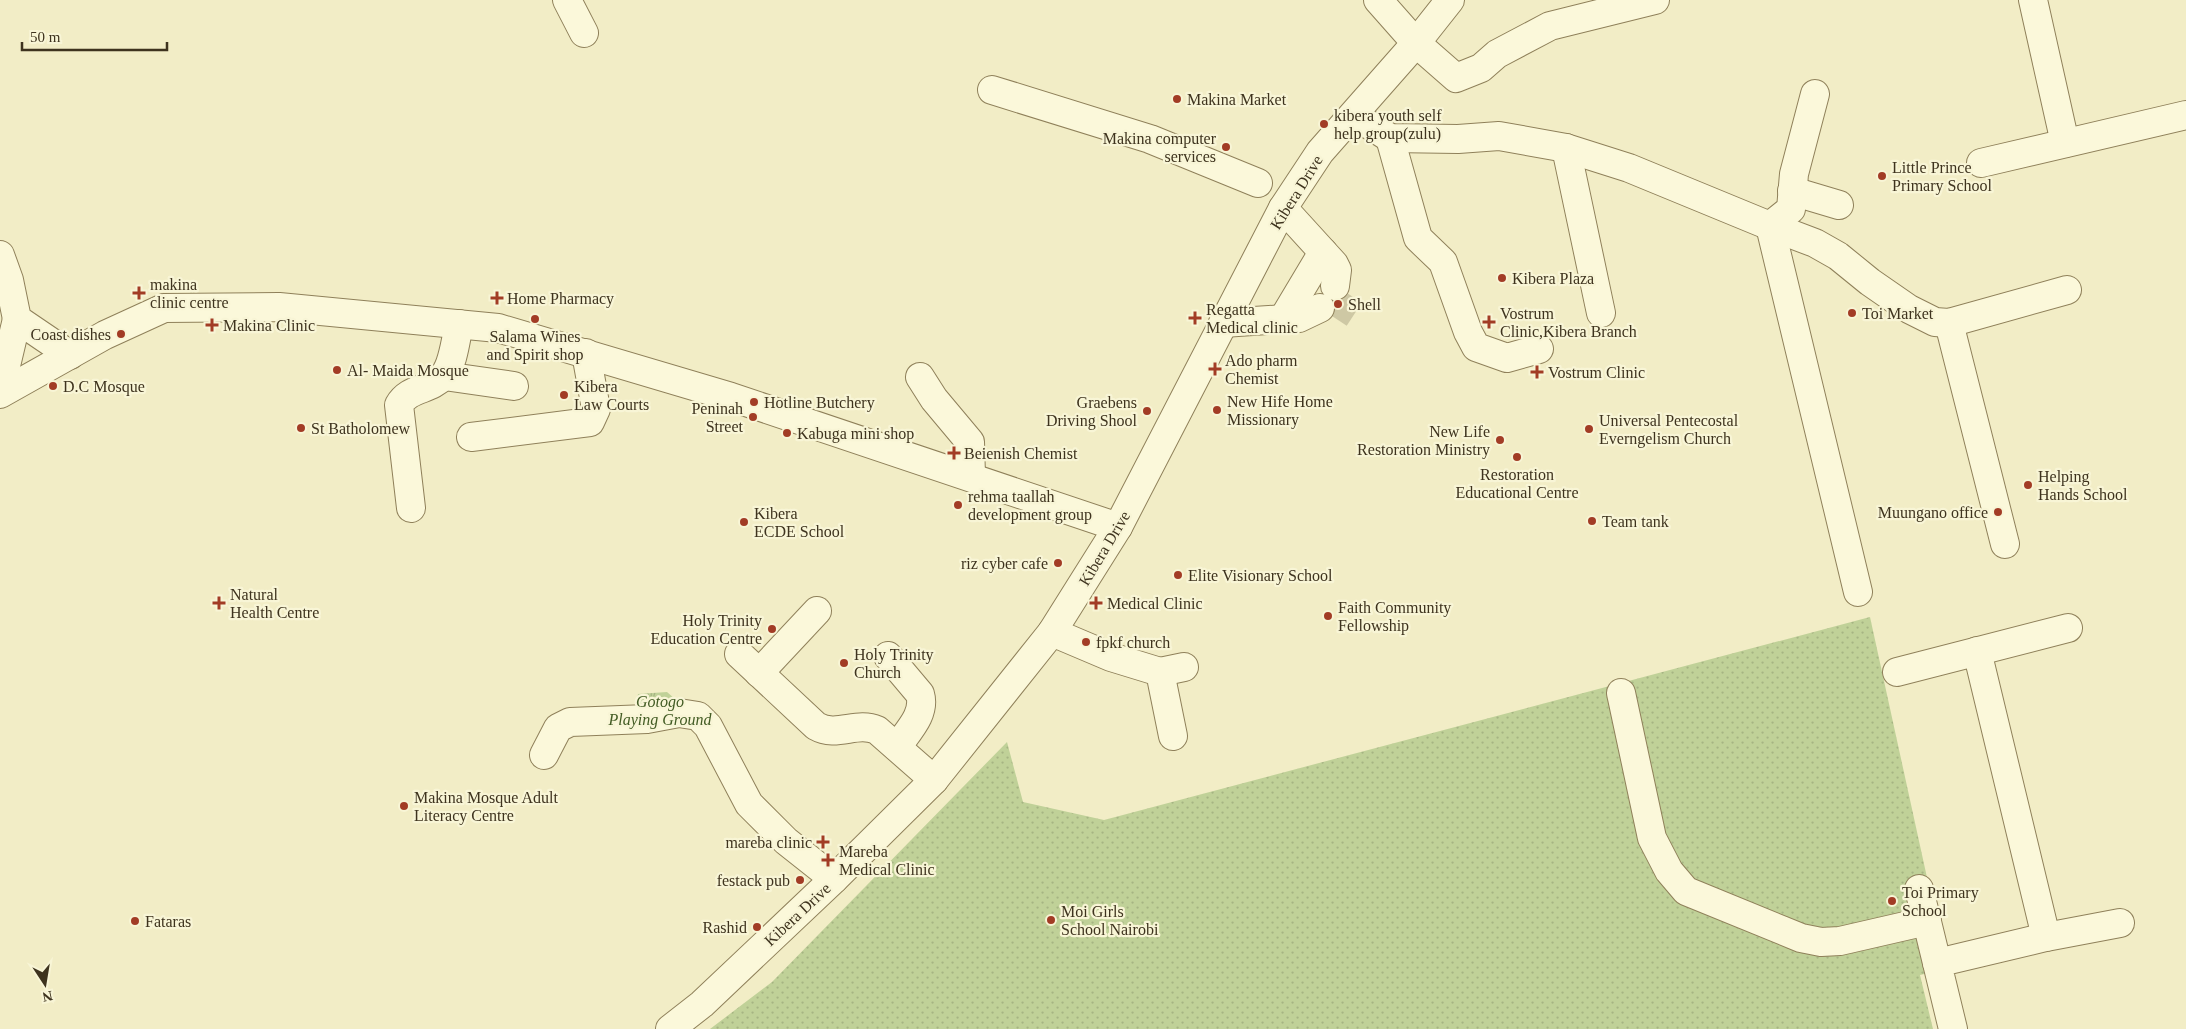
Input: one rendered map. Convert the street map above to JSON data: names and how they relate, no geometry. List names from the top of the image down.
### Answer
{
  "streets": {
    "street": ["Kibera Drive"]
  },
  "parks": ["Gotogo Playing Ground"],
  "places": {
    "other": [
      "Makina Market",
      "kibera youth self help group(zulu)",
      "Makina computer services",
      "Little Prince Primary School",
      "Kibera Plaza",
      "Shell",
      "Toi Market",
      "Salama Wines and Spirit shop",
      "Coast dishes",
      "Al- Maida Mosque",
      "D.C Mosque",
      "Kibera Law Courts",
      "Hotline Butchery",
      "New Hife Home Missionary",
      "Graebens Driving Shool",
      "Peninah Street",
      "St Batholomew",
      "Universal Pentecostal Everngelism Church",
      "Kabuga mini shop",
      "New Life Restoration Ministry",
      "Restoration Educational Centre",
      "Helping Hands School",
      "rehma taallah development group",
      "Muungano office",
      "Team tank",
      "Kibera ECDE School",
      "riz cyber cafe",
      "Elite Visionary School",
      "Faith Community Fellowship",
      "Holy Trinity Education Centre",
      "fpkf church",
      "Holy Trinity Church",
      "Makina Mosque Adult Literacy Centre",
      "festack pub",
      "Toi Primary School",
      "Moi Girls School Nairobi",
      "Fataras",
      "Rashid"
    ],
    "health": [
      "makina clinic centre",
      "Home Pharmacy",
      "Regatta Medical clinic",
      "Vostrum Clinic,Kibera Branch",
      "Makina Clinic",
      "Ado pharm Chemist",
      "Vostrum Clinic",
      "Beienish Chemist",
      "Natural Health Centre",
      "Medical Clinic",
      "mareba clinic",
      "Mareba Medical Clinic"
    ]
  },
  "scale_bar": "50 m",
  "north": "bottom"
}
